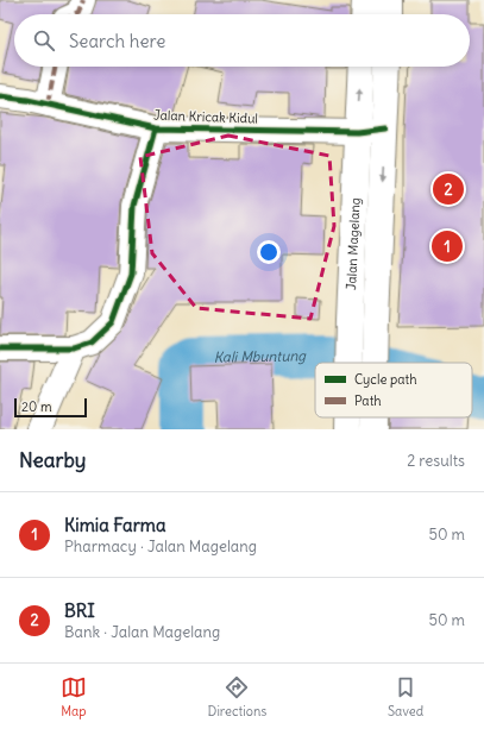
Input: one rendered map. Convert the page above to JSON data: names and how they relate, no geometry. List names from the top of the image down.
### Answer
{
  "streets": {
    "main road": ["Jalan Magelang"],
    "street": ["Jalan Kricak Kidul"]
  },
  "crossings": [
    ["Jalan Kricak Kidul", "Jalan Magelang"]
  ],
  "water": ["Kali Mbuntung"],
  "legend": ["Cycle path", "Path"],
  "scale_bar": "20 m",
  "page": {
    "search": "Search here",
    "pins": ["2", "1"],
    "scale": "20 m",
    "heading": ["Nearby", "2 results"],
    "list": [
      {
        "mark": "1",
        "name": "Kimia Farma",
        "note": "Pharmacy · Jalan Magelang",
        "value": "50 m"
      },
      {
        "mark": "2",
        "name": "BRI",
        "note": "Bank · Jalan Magelang",
        "value": "50 m"
      }
    ],
    "nav": ["Map", "Directions", "Saved"]
  }
}
